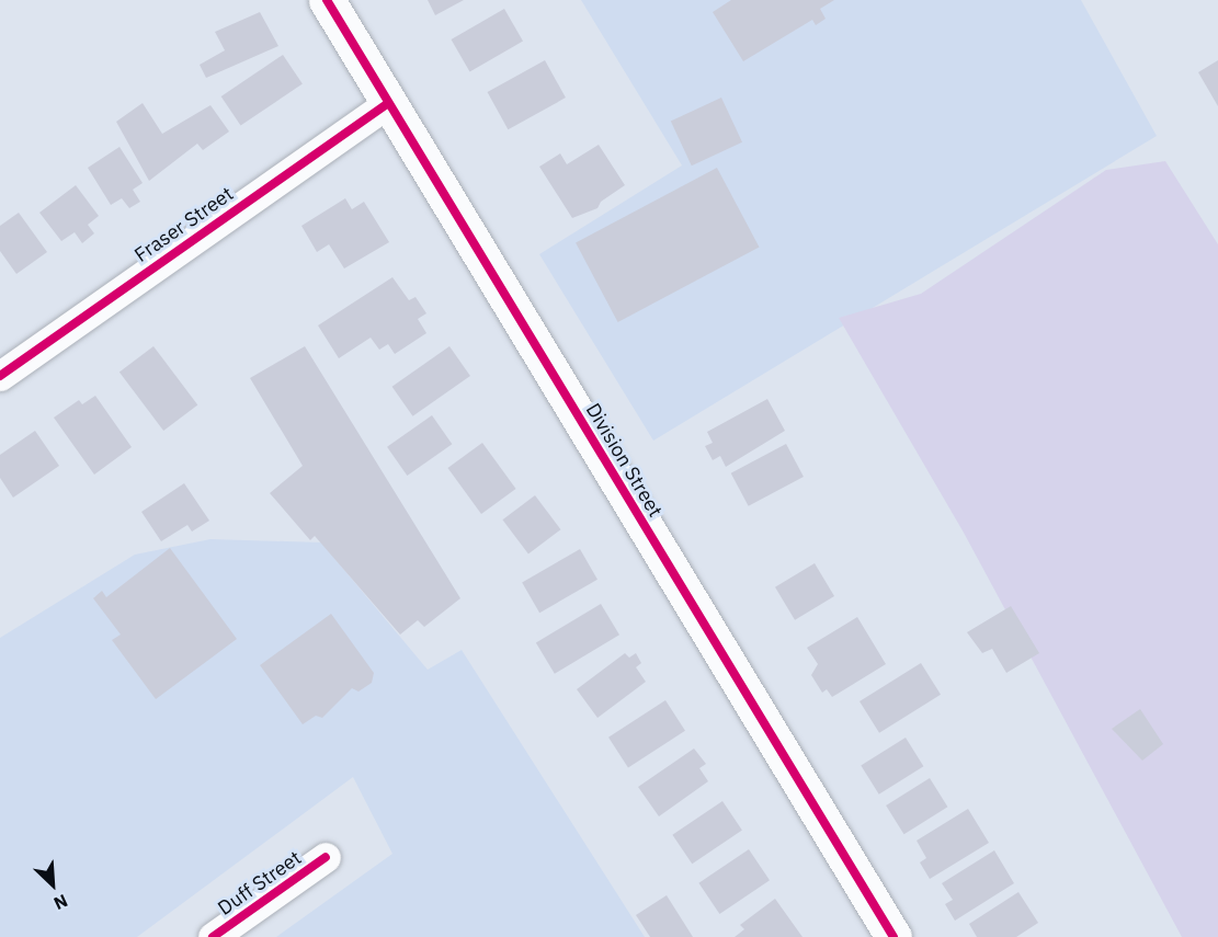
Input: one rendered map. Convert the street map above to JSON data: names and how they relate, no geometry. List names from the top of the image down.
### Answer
{
  "streets": {
    "main road": ["Division Street"],
    "street": ["Fraser Street", "Duff Street"]
  },
  "crossings": [
    ["Fraser Street", "Division Street"]
  ],
  "north": "bottom right"
}
